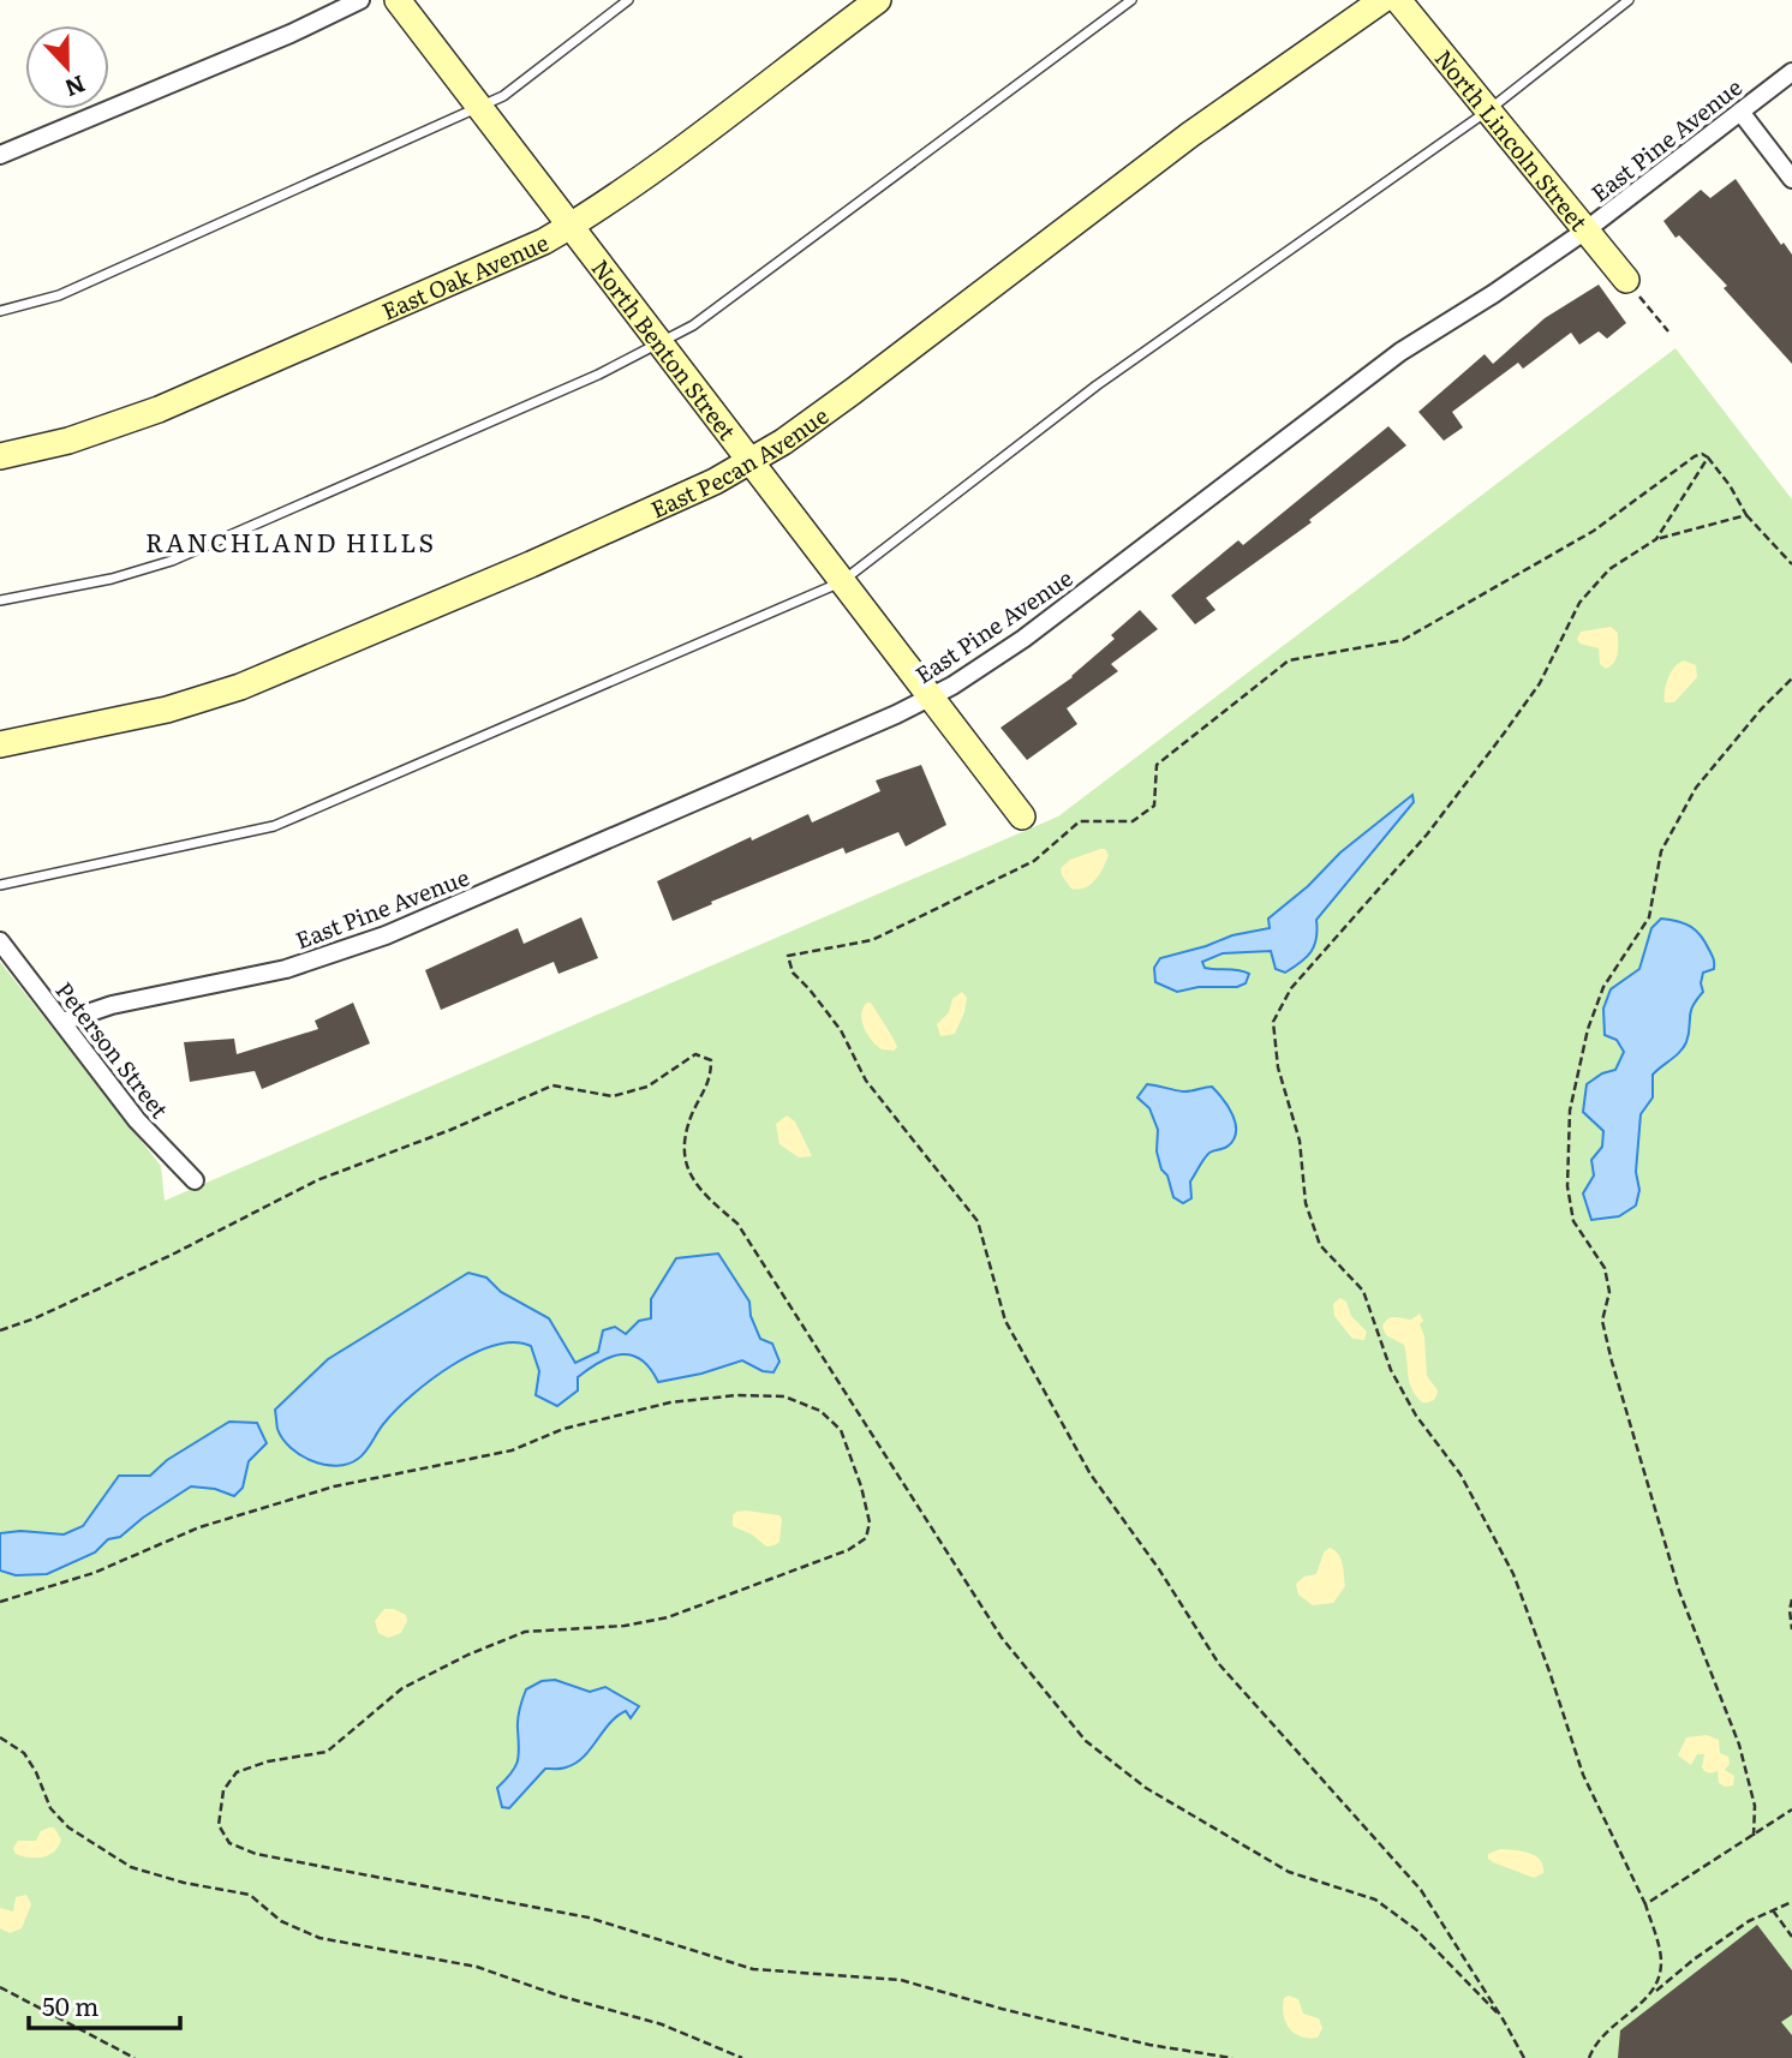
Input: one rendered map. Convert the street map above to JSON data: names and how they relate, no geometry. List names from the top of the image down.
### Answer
{
  "streets": {
    "street": [
      "East Pine Avenue",
      "North Lincoln Street",
      "East Oak Avenue",
      "North Benton Street",
      "East Pecan Avenue",
      "Peterson Street"
    ]
  },
  "crossings": [
    ["East Pine Avenue", "North Lincoln Street"],
    ["East Pine Avenue", "North Benton Street"],
    ["East Pine Avenue", "Peterson Street"],
    ["East Oak Avenue", "North Benton Street"],
    ["North Benton Street", "East Pecan Avenue"]
  ],
  "districts": ["RANCHLAND HILLS"],
  "scale_bar": "50 m",
  "north": "bottom"
}
